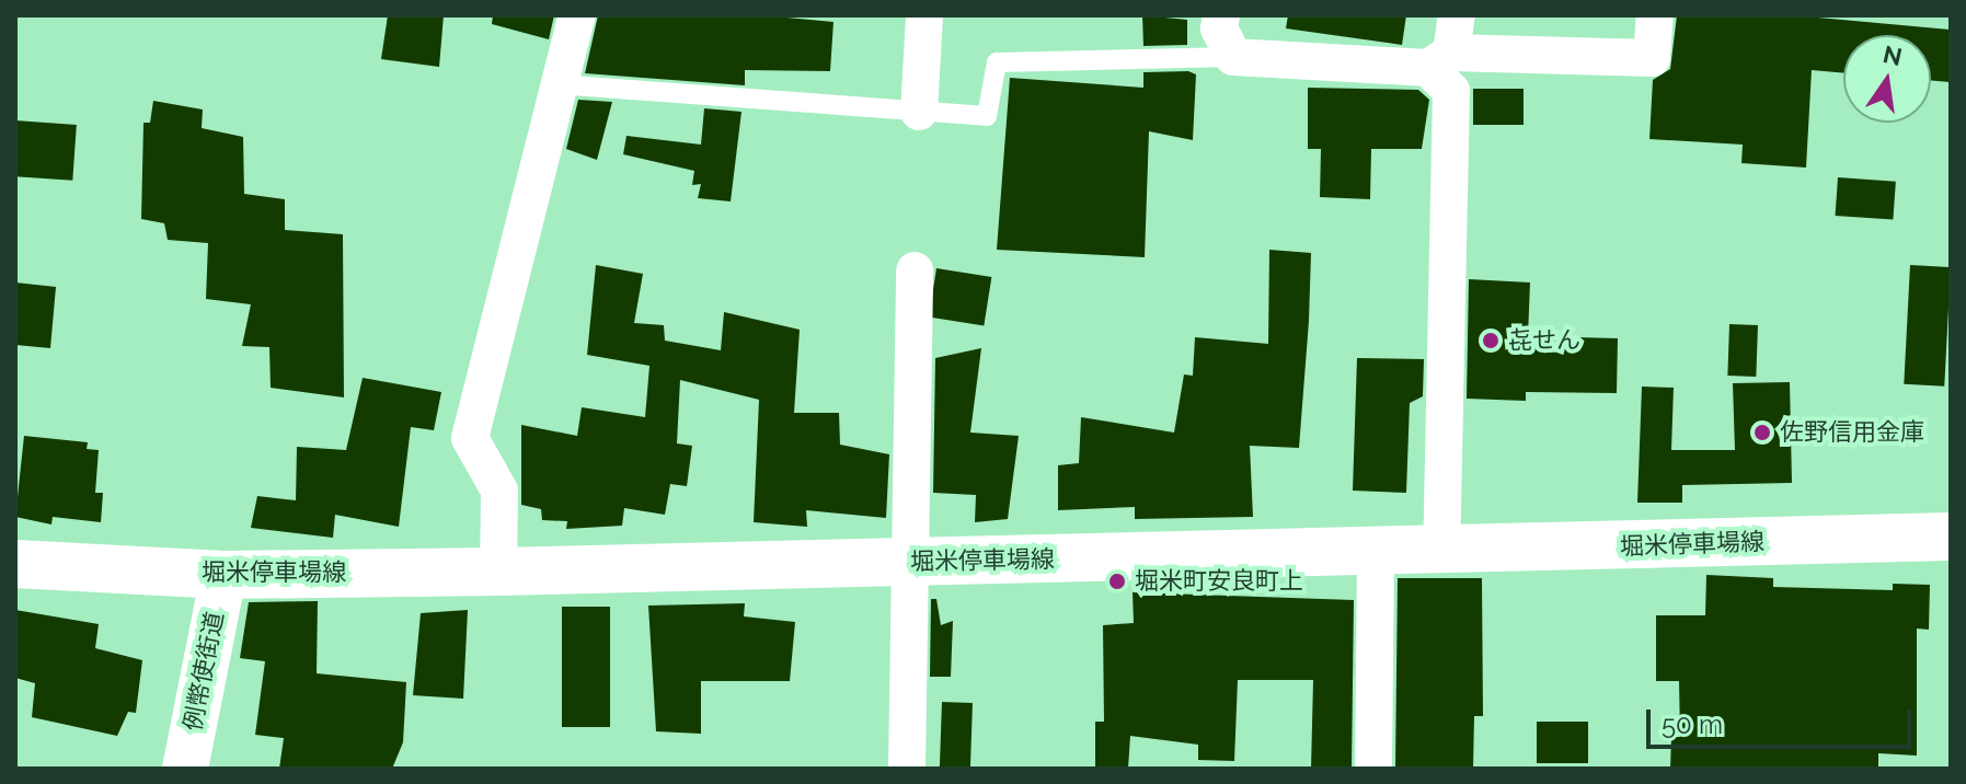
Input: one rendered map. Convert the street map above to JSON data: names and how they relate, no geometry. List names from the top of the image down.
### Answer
{
  "streets": {
    "main road": ["堀米停車場線"],
    "street": ["例幣使街道"]
  },
  "crossings": [
    ["堀米停車場線", "例幣使街道"]
  ],
  "places": ["㐂せん", "佐野信用金庫", "堀米町安良町上"],
  "scale_bar": "50 m",
  "north": "top"
}
